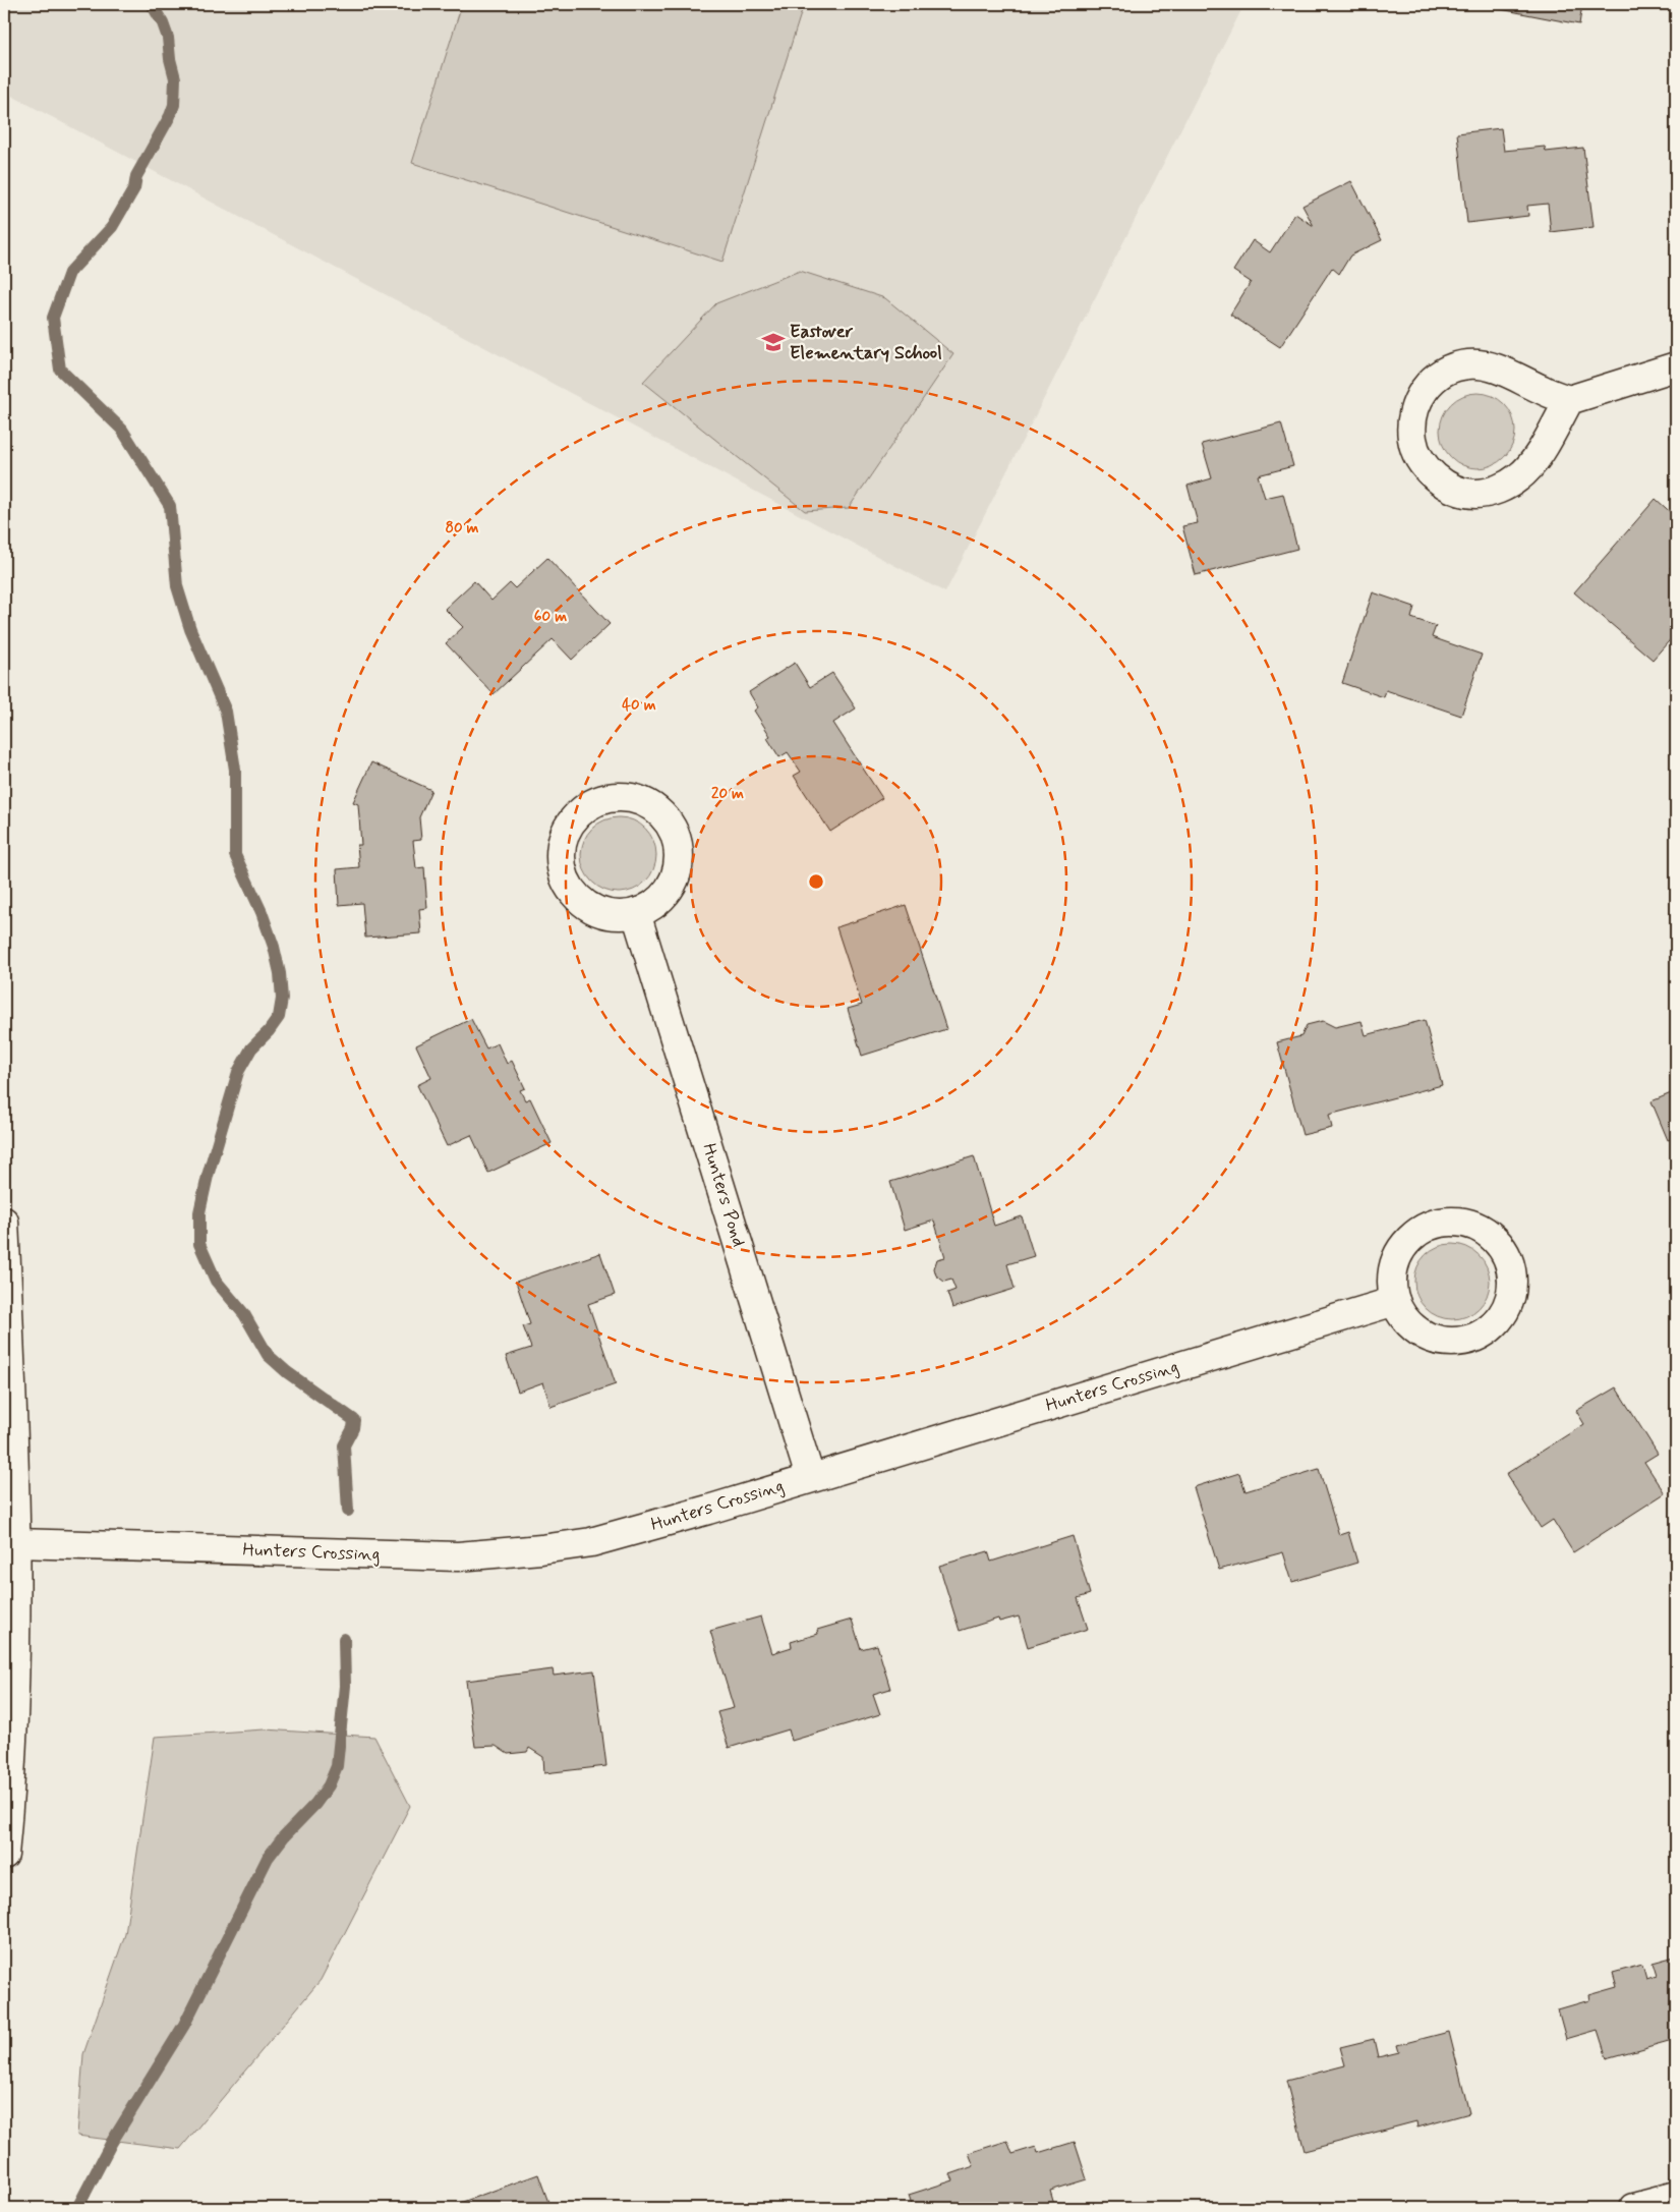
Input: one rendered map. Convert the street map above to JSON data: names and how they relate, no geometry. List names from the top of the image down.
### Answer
{
  "streets": {
    "street": ["Hunters Pond", "Hunters Crossing"]
  },
  "crossings": [
    ["Hunters Pond", "Hunters Crossing"]
  ],
  "places": {
    "school or university": ["Eastover Elementary School"]
  },
  "rings": [
    "80 m",
    "60 m",
    "40 m",
    "20 m"
  ]
}
